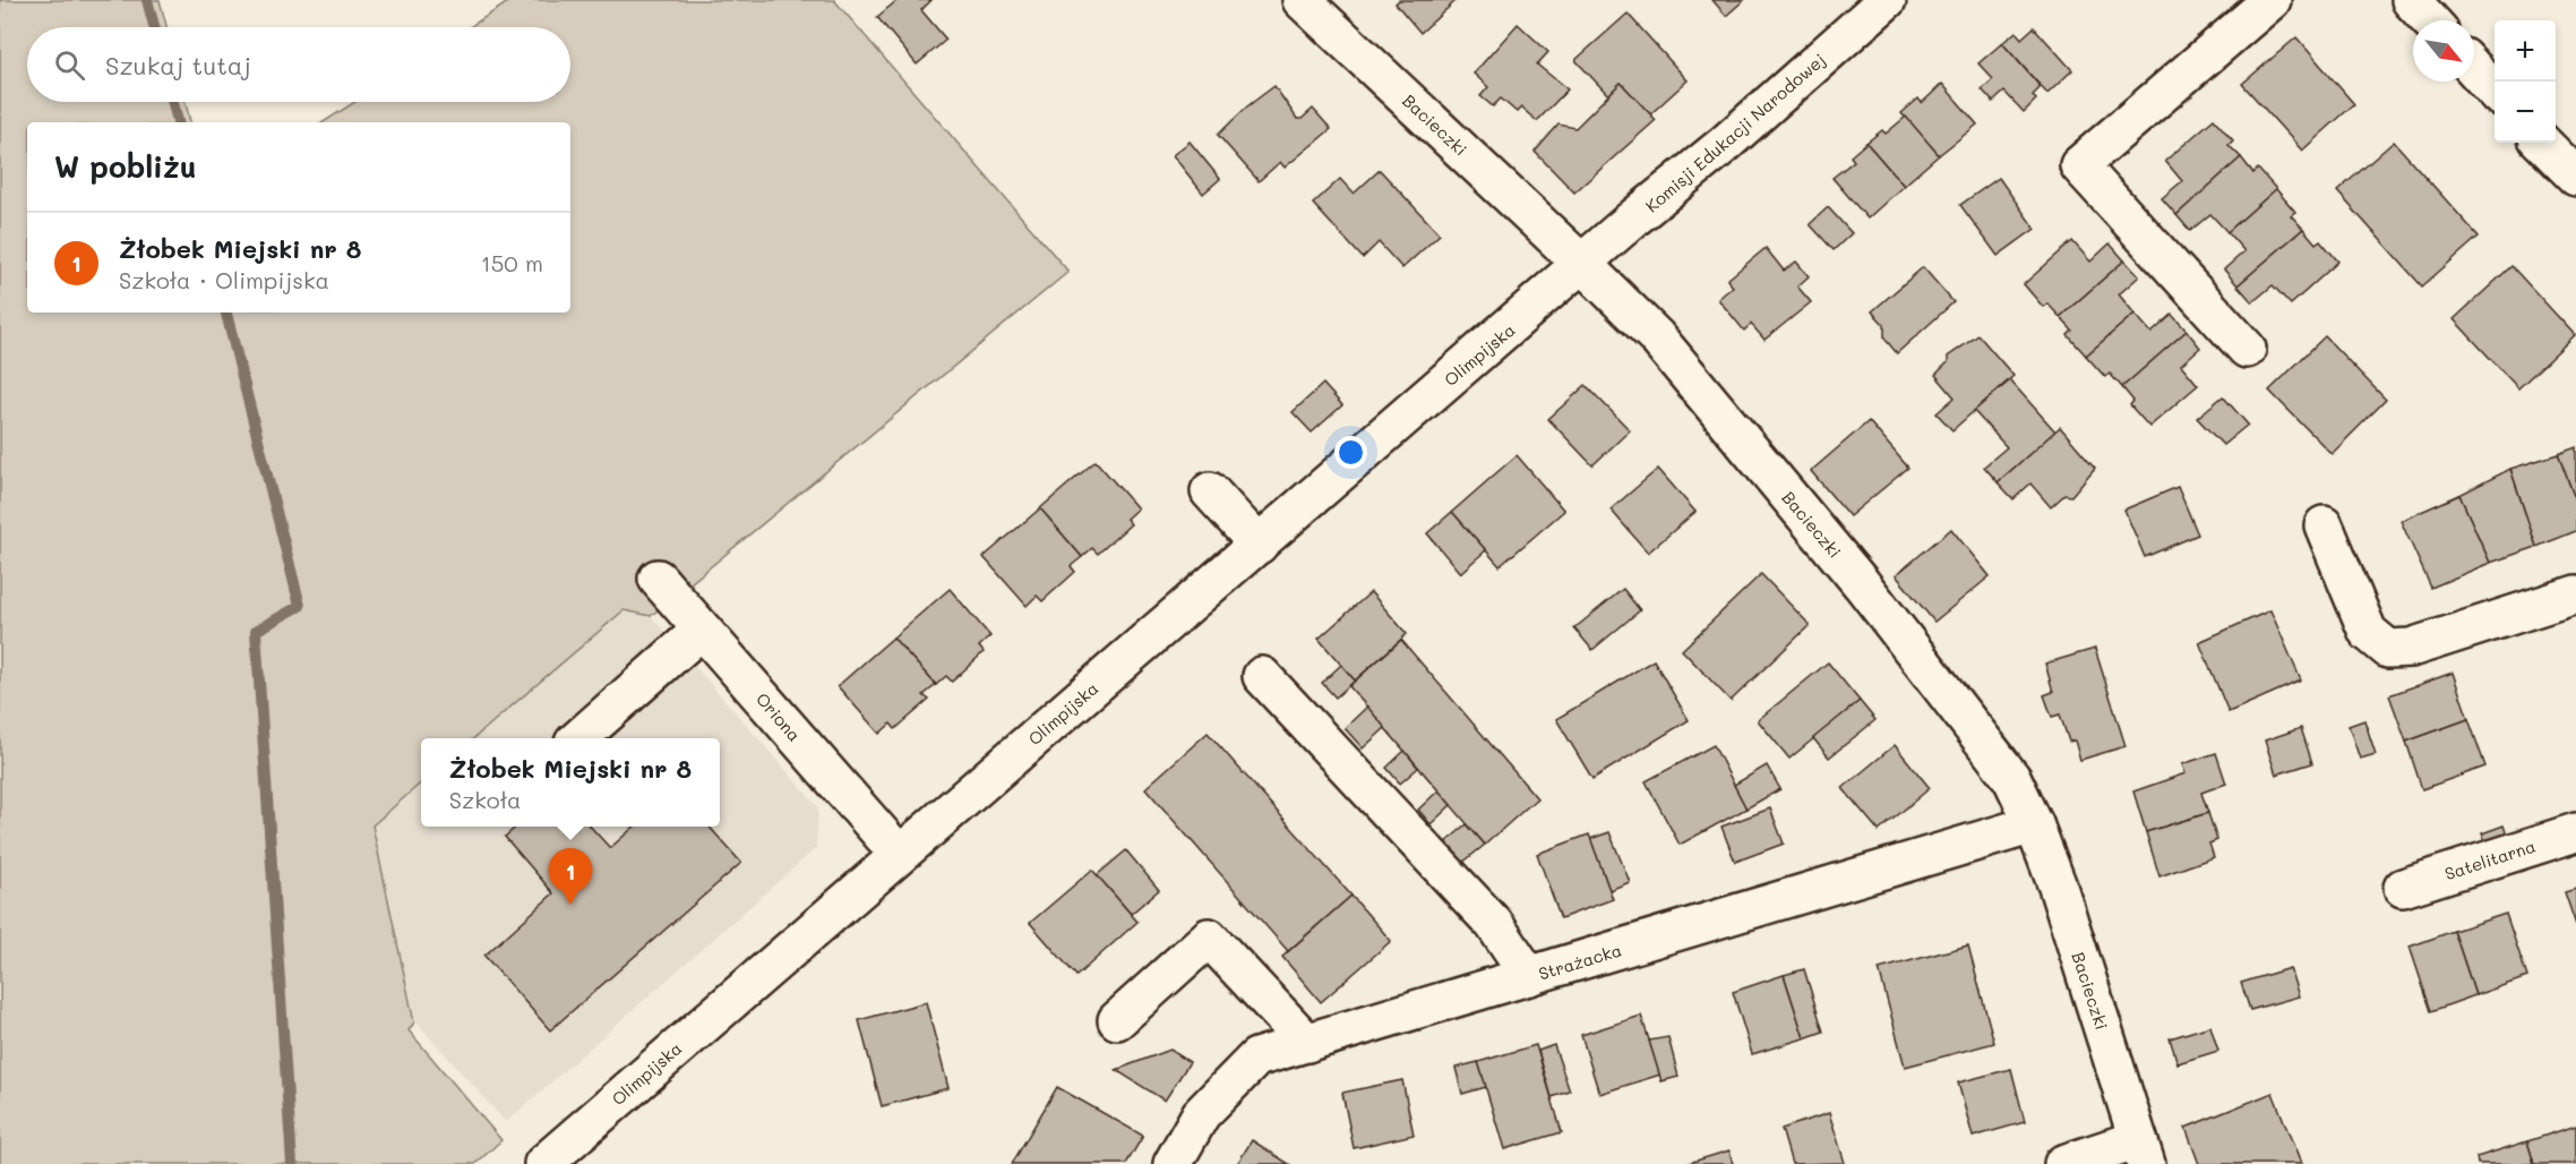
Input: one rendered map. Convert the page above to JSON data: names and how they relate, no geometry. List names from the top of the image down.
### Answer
{
  "streets": {
    "street": [
      "Bacieczki",
      "Komisji Edukacji Narodowej",
      "Olimpijska",
      "Oriona",
      "Satelitarna",
      "Strażacka"
    ]
  },
  "crossings": [
    ["Bacieczki", "Komisji Edukacji Narodowej"],
    ["Bacieczki", "Olimpijska"],
    ["Bacieczki", "Strażacka"],
    ["Komisji Edukacji Narodowej", "Olimpijska"],
    ["Olimpijska", "Oriona"]
  ],
  "north": "bottom right",
  "page": {
    "map_buttons": ["+", "−"],
    "search": "Szukaj tutaj",
    "heading": "W pobliżu",
    "list": [
      {
        "mark": "1",
        "name": "Żłobek Miejski nr 8",
        "note": "Szkoła · Olimpijska",
        "value": "150 m"
      }
    ],
    "popup": ["Żłobek Miejski nr 8", "Szkoła"],
    "pins": "1"
  }
}
